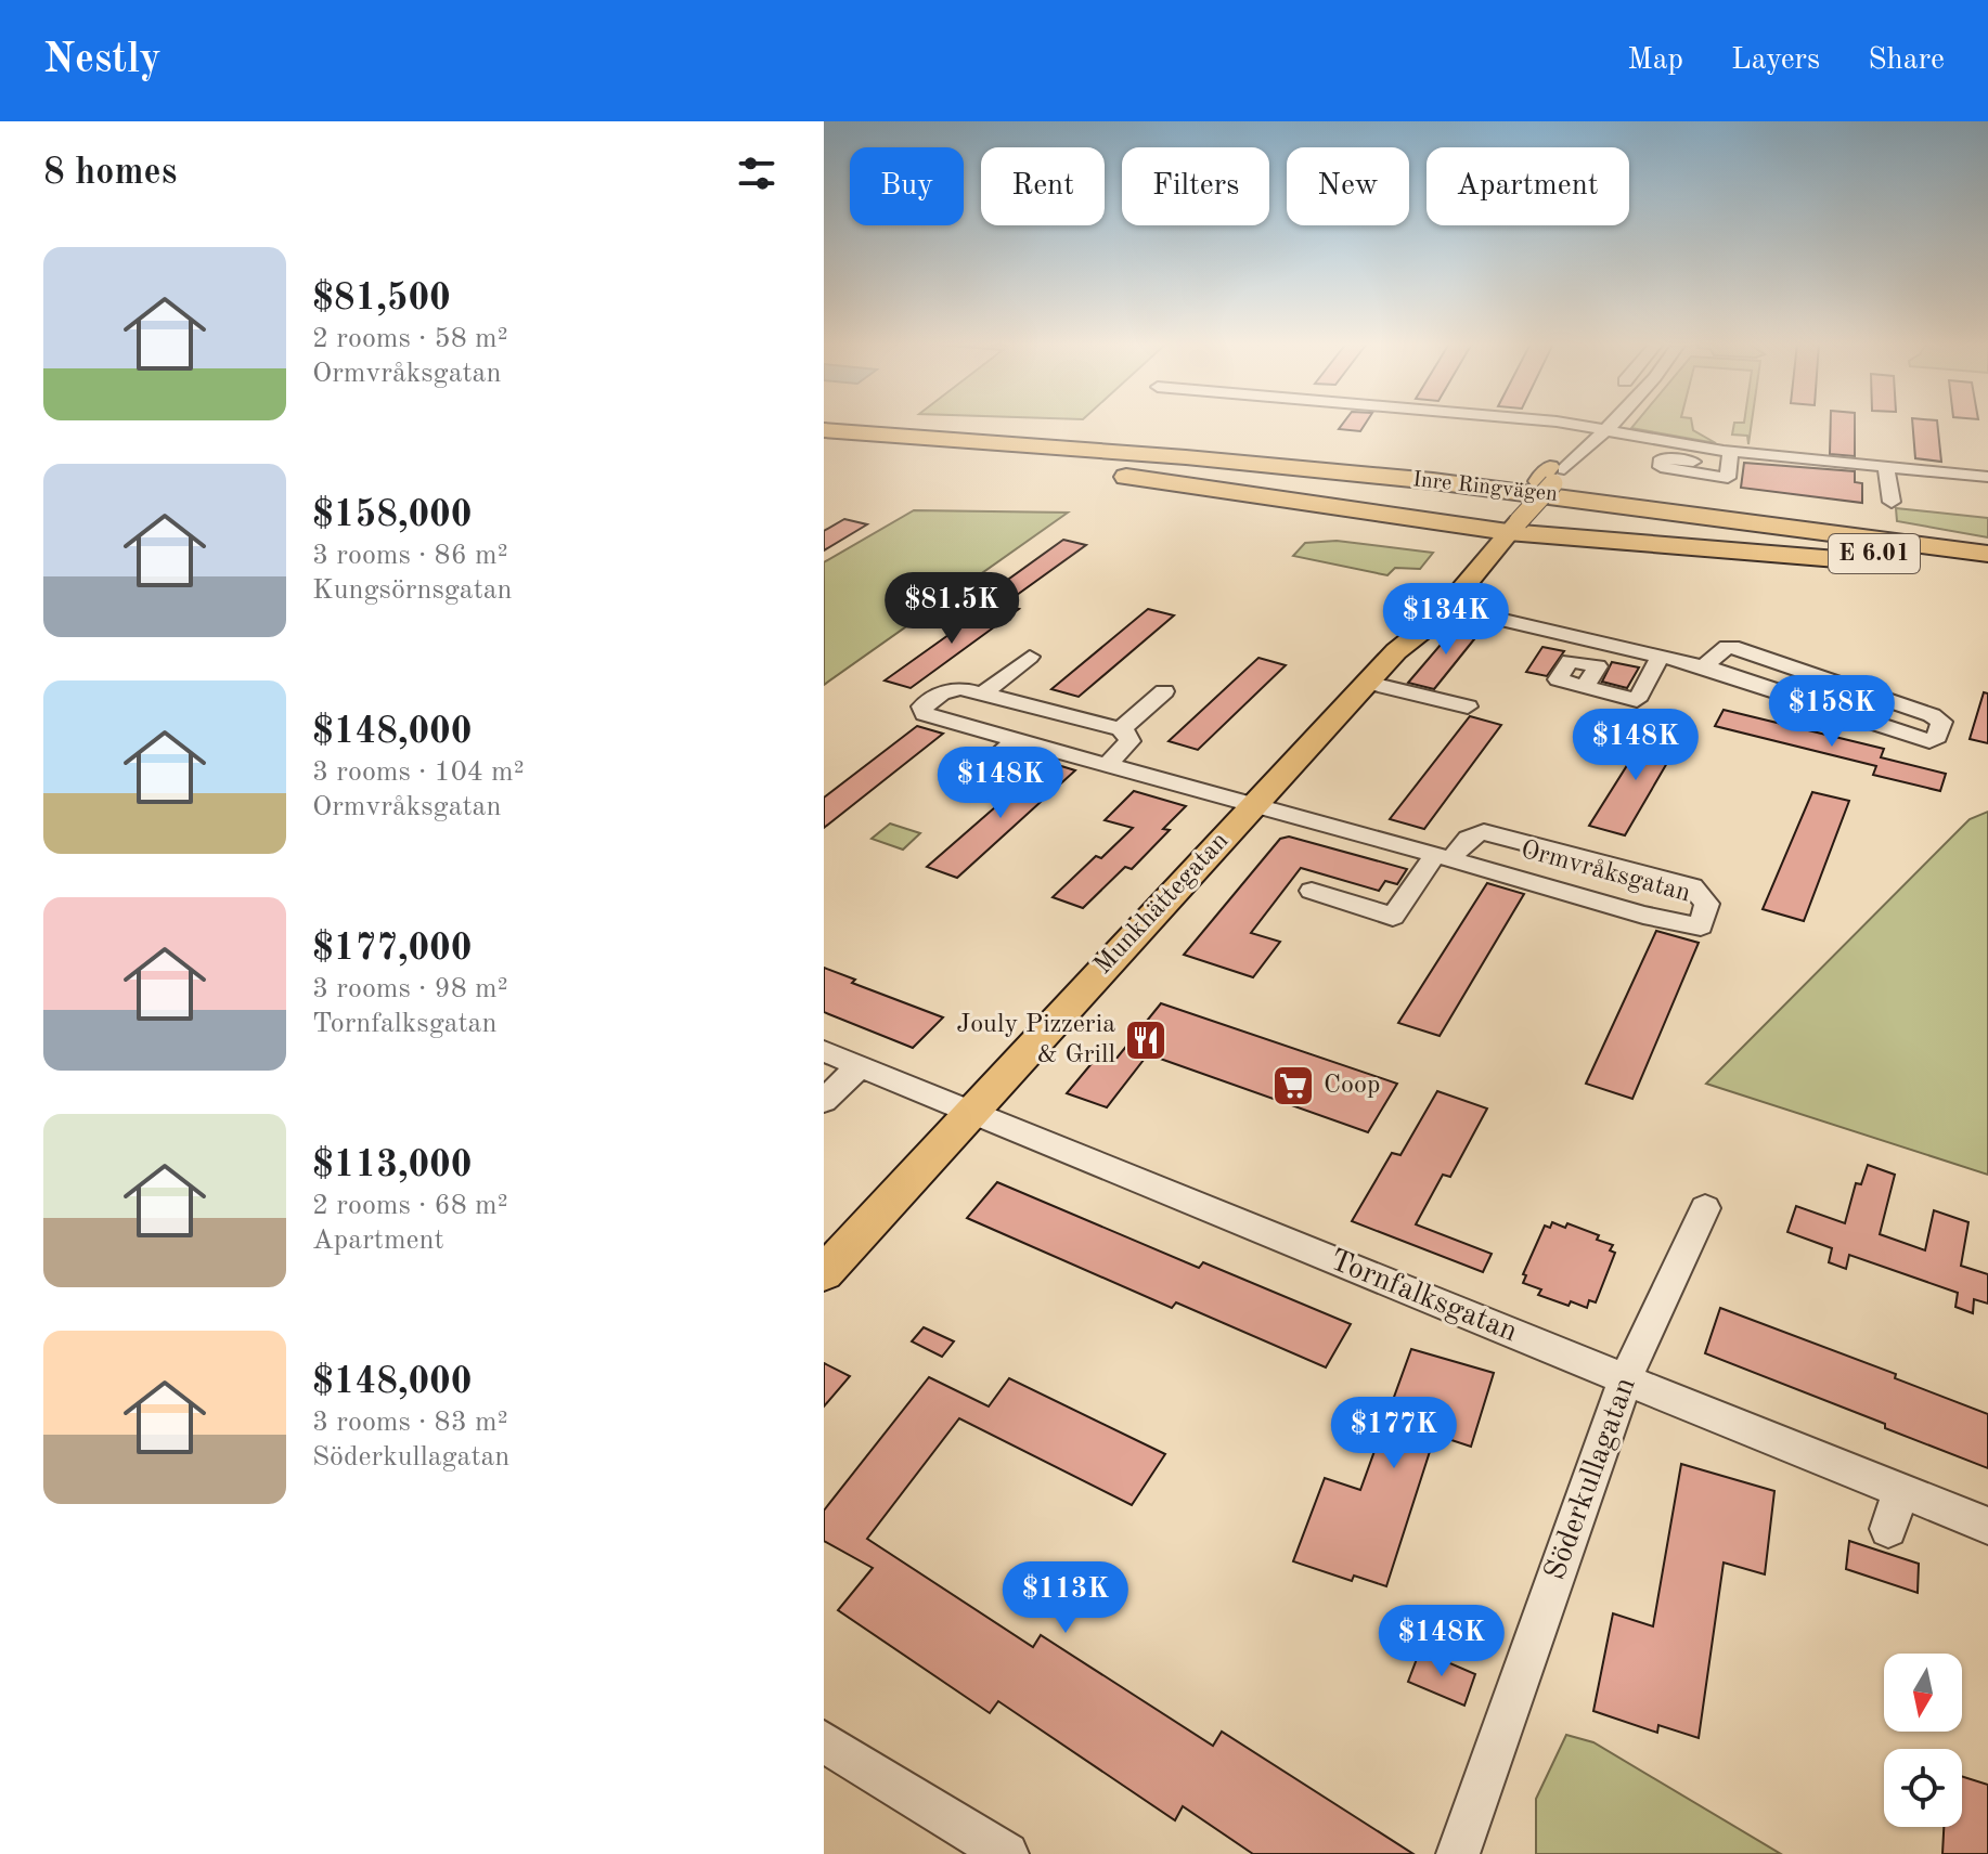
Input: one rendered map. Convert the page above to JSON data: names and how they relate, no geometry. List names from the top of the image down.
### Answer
{
  "streets": {
    "highway": ["Inre Ringvägen", "E 6.01"],
    "main road": ["Munkhättegatan"],
    "street": ["Ormvråksgatan", "Tornfalksgatan", "Söderkullagatan"]
  },
  "crossings": [
    ["Ormvråksgatan", "Munkhättegatan"],
    ["Munkhättegatan", "Tornfalksgatan"],
    ["Tornfalksgatan", "Söderkullagatan"]
  ],
  "places": {
    "restaurant": ["Jouly Pizzeria & Grill"],
    "supermarket": ["Coop"]
  },
  "north": "bottom",
  "page": {
    "header": "Nestly",
    "nav": ["Map", "Layers", "Share"],
    "heading": "8 homes",
    "chip": [
      "Buy",
      "Rent",
      "Filters",
      "New",
      "Apartment"
    ],
    "list": [
      {
        "name": "$81,500",
        "note": "2 rooms · 58 m² · Ormvråksgatan"
      },
      {
        "name": "$158,000",
        "note": "3 rooms · 86 m² · Kungsörnsgatan"
      },
      {
        "name": "$148,000",
        "note": "3 rooms · 104 m² · Ormvråksgatan"
      },
      {
        "name": "$177,000",
        "note": "3 rooms · 98 m² · Tornfalksgatan"
      },
      {
        "name": "$113,000",
        "note": "2 rooms · 68 m² · Apartment"
      },
      {
        "name": "$148,000",
        "note": "3 rooms · 83 m² · Söderkullagatan"
      }
    ],
    "price": [
      "$81.5K",
      "$134K",
      "$158K",
      "$148K",
      "$148K",
      "$177K",
      "$113K",
      "$148K"
    ]
  }
}
